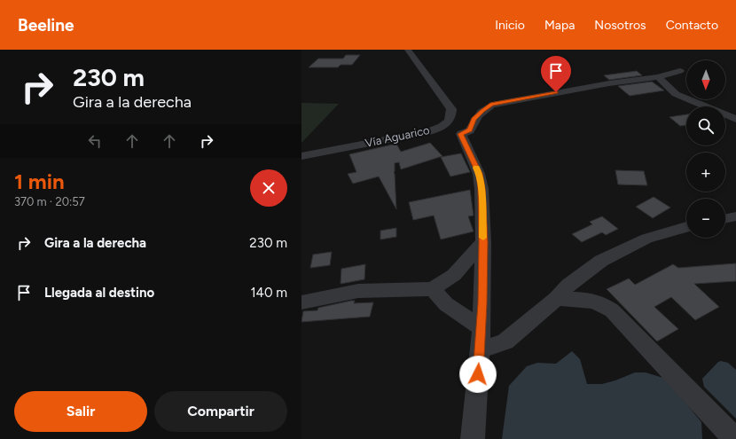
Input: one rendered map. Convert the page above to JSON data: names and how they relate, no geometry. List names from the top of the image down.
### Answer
{
  "streets": {
    "street": ["Vía Aguarico"]
  },
  "north": "bottom",
  "page": {
    "header": "Beeline",
    "nav": [
      "Inicio",
      "Mapa",
      "Nosotros",
      "Contacto"
    ],
    "turn": ["230 m", "Gira a la derecha"],
    "map_buttons": ["+", "−"],
    "heading": ["1 min", "370 m · 20:57"],
    "list": [
      {
        "name": "Gira a la derecha",
        "value": "230 m"
      },
      {
        "name": "Llegada al destino",
        "value": "140 m"
      }
    ],
    "buttons": ["Salir", "Compartir"]
  }
}
